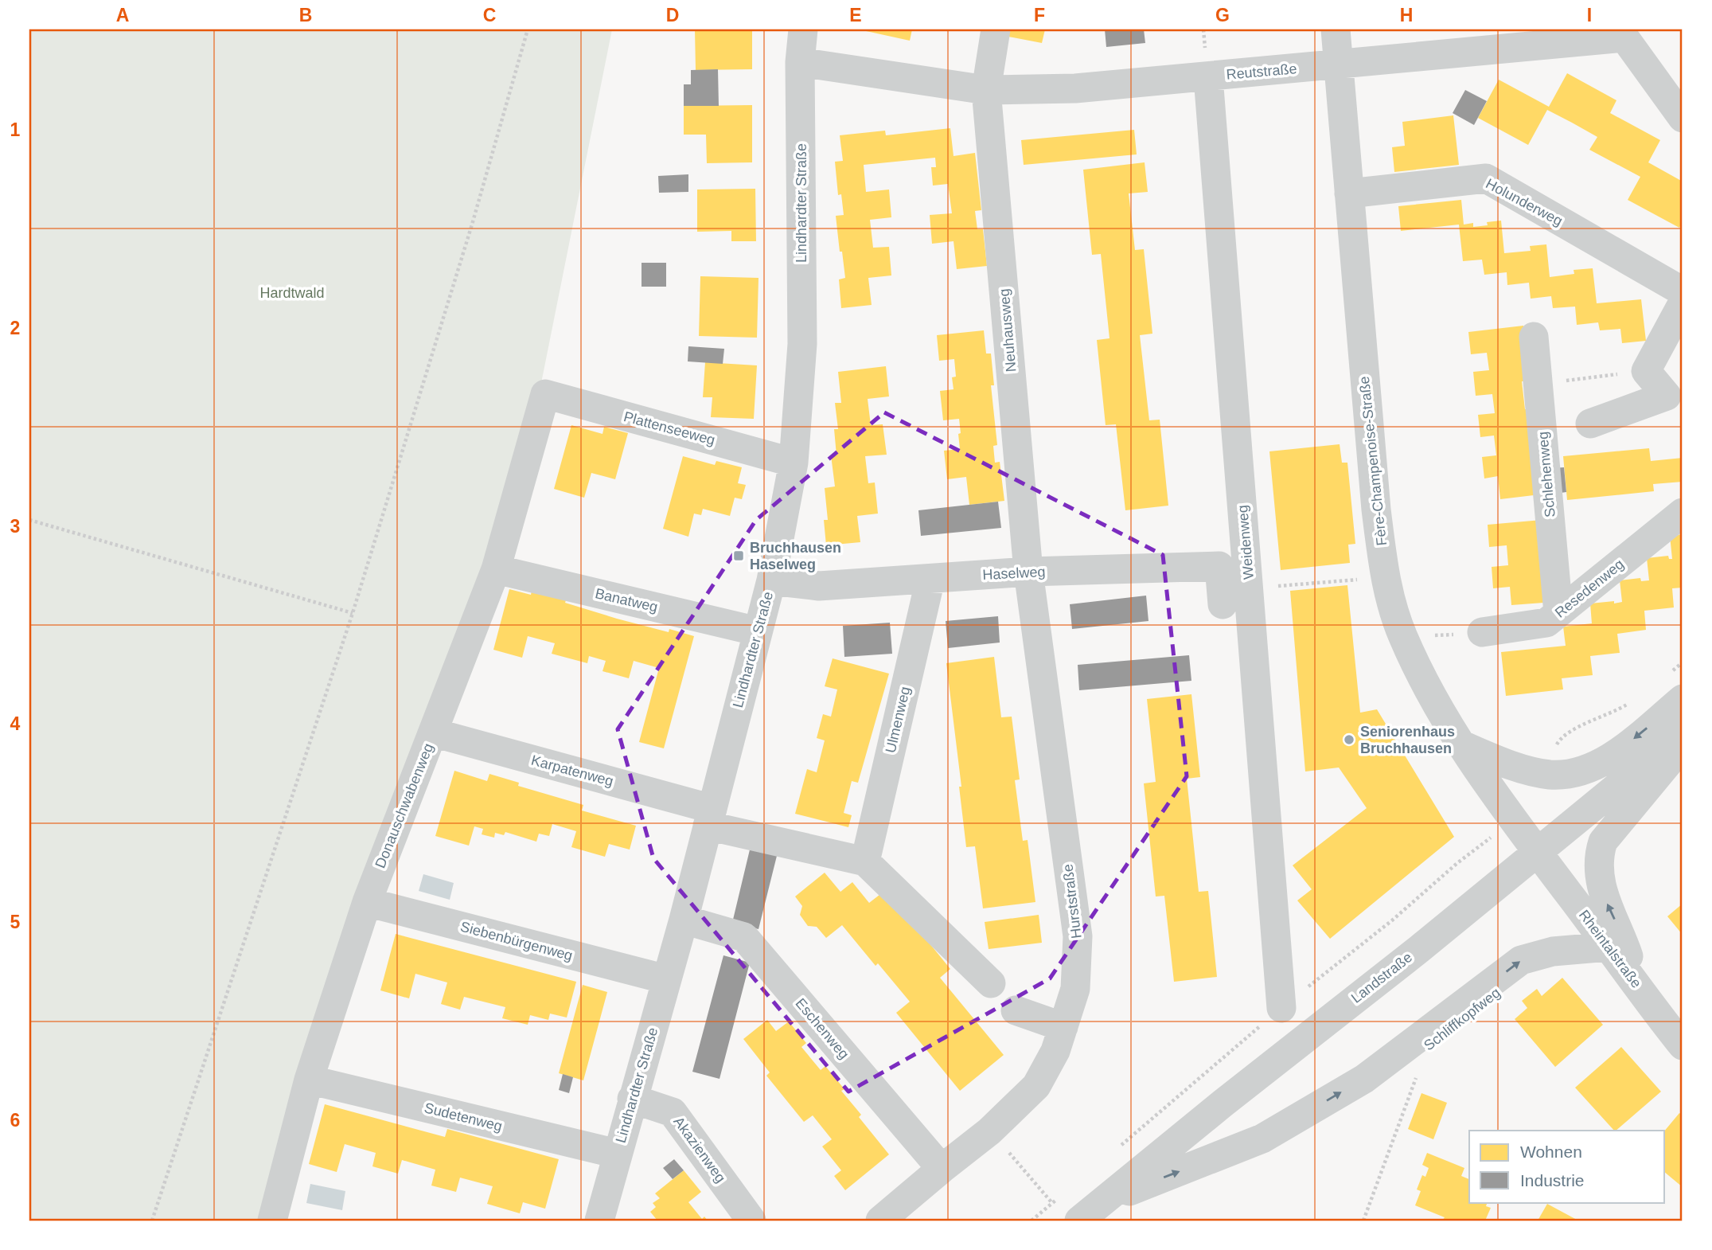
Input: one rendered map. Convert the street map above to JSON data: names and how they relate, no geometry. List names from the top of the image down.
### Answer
{
  "streets": {
    "street": [
      "Reutstraße",
      "Holunderweg",
      "Lindhardter Straße",
      "Neuhausweg",
      "Plattenseeweg",
      "Fère-Champenoise-Straße",
      "Schlehenweg",
      "Weidenweg",
      "Haselweg",
      "Resedenweg",
      "Banatweg",
      "Ulmenweg",
      "Karpatenweg",
      "Donauschwabenweg",
      "Hurststraße",
      "Siebenbürgenweg",
      "Rheintalstraße",
      "Landstraße",
      "Eschenweg",
      "Sudetenweg",
      "Akazienweg"
    ]
  },
  "crossings": [
    ["Reutstraße", "Lindhardter Straße"],
    ["Reutstraße", "Neuhausweg"],
    ["Reutstraße", "Fère-Champenoise-Straße"],
    ["Reutstraße", "Weidenweg"],
    ["Holunderweg", "Fère-Champenoise-Straße"],
    ["Lindhardter Straße", "Plattenseeweg"],
    ["Lindhardter Straße", "Haselweg"],
    ["Lindhardter Straße", "Banatweg"],
    ["Lindhardter Straße", "Karpatenweg"],
    ["Lindhardter Straße", "Siebenbürgenweg"],
    ["Lindhardter Straße", "Eschenweg"],
    ["Lindhardter Straße", "Sudetenweg"],
    ["Lindhardter Straße", "Akazienweg"],
    ["Neuhausweg", "Haselweg"],
    ["Neuhausweg", "Hurststraße"],
    ["Plattenseeweg", "Donauschwabenweg"],
    ["Fère-Champenoise-Straße", "Rheintalstraße"],
    ["Fère-Champenoise-Straße", "Landstraße"],
    ["Schlehenweg", "Resedenweg"],
    ["Haselweg", "Ulmenweg"],
    ["Haselweg", "Hurststraße"],
    ["Banatweg", "Donauschwabenweg"],
    ["Karpatenweg", "Donauschwabenweg"],
    ["Donauschwabenweg", "Siebenbürgenweg"],
    ["Donauschwabenweg", "Sudetenweg"],
    ["Hurststraße", "Eschenweg"],
    ["Rheintalstraße", "Landstraße"]
  ],
  "parks": ["Hardtwald"],
  "places": {
    "transit": ["Bruchhausen Haselweg"],
    "other": ["Seniorenhaus Bruchhausen"]
  },
  "legend": ["Wohnen", "Industrie"],
  "grid": {
    "columns": [
      "A",
      "B",
      "C",
      "D",
      "E",
      "F",
      "G",
      "H",
      "I"
    ],
    "rows": [
      "1",
      "2",
      "3",
      "4",
      "5",
      "6"
    ]
  }
}
